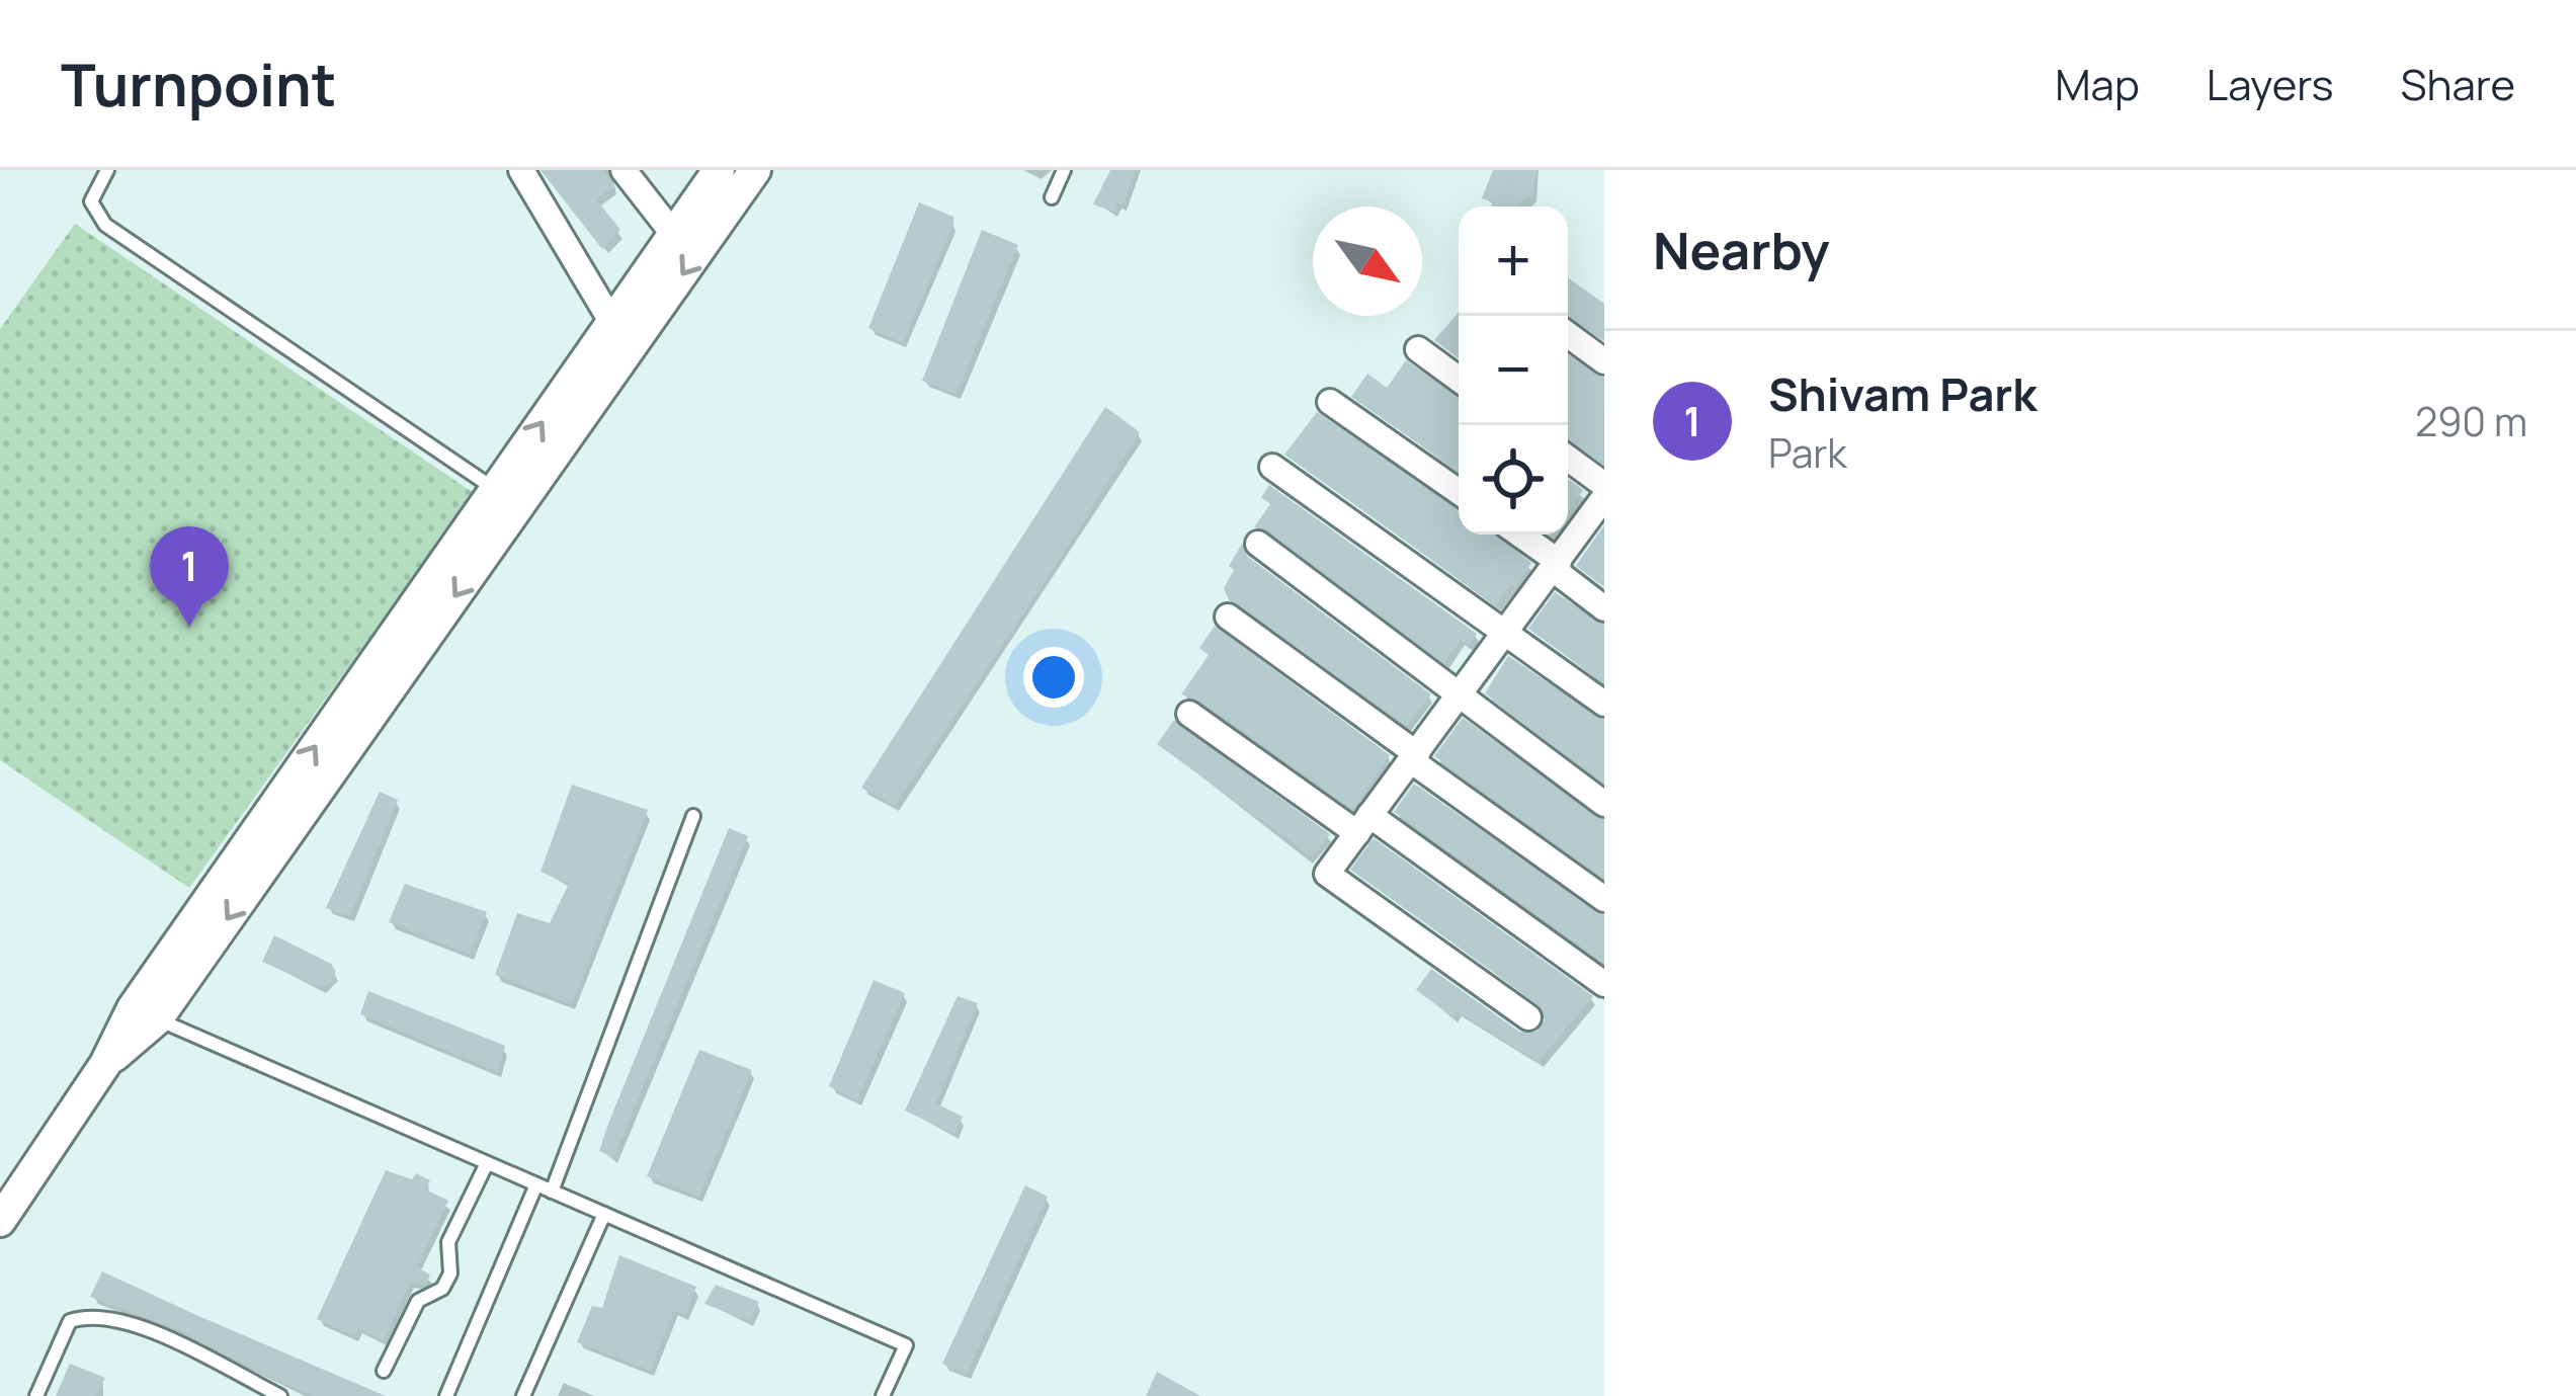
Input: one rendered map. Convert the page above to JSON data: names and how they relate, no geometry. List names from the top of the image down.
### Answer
{
  "north": "bottom right",
  "page": {
    "header": "Turnpoint",
    "nav": ["Map", "Layers", "Share"],
    "heading": "Nearby",
    "map_buttons": ["+", "−"],
    "list": [
      {
        "mark": "1",
        "name": "Shivam Park",
        "note": "Park",
        "value": "290 m"
      }
    ],
    "pins": "1"
  }
}
